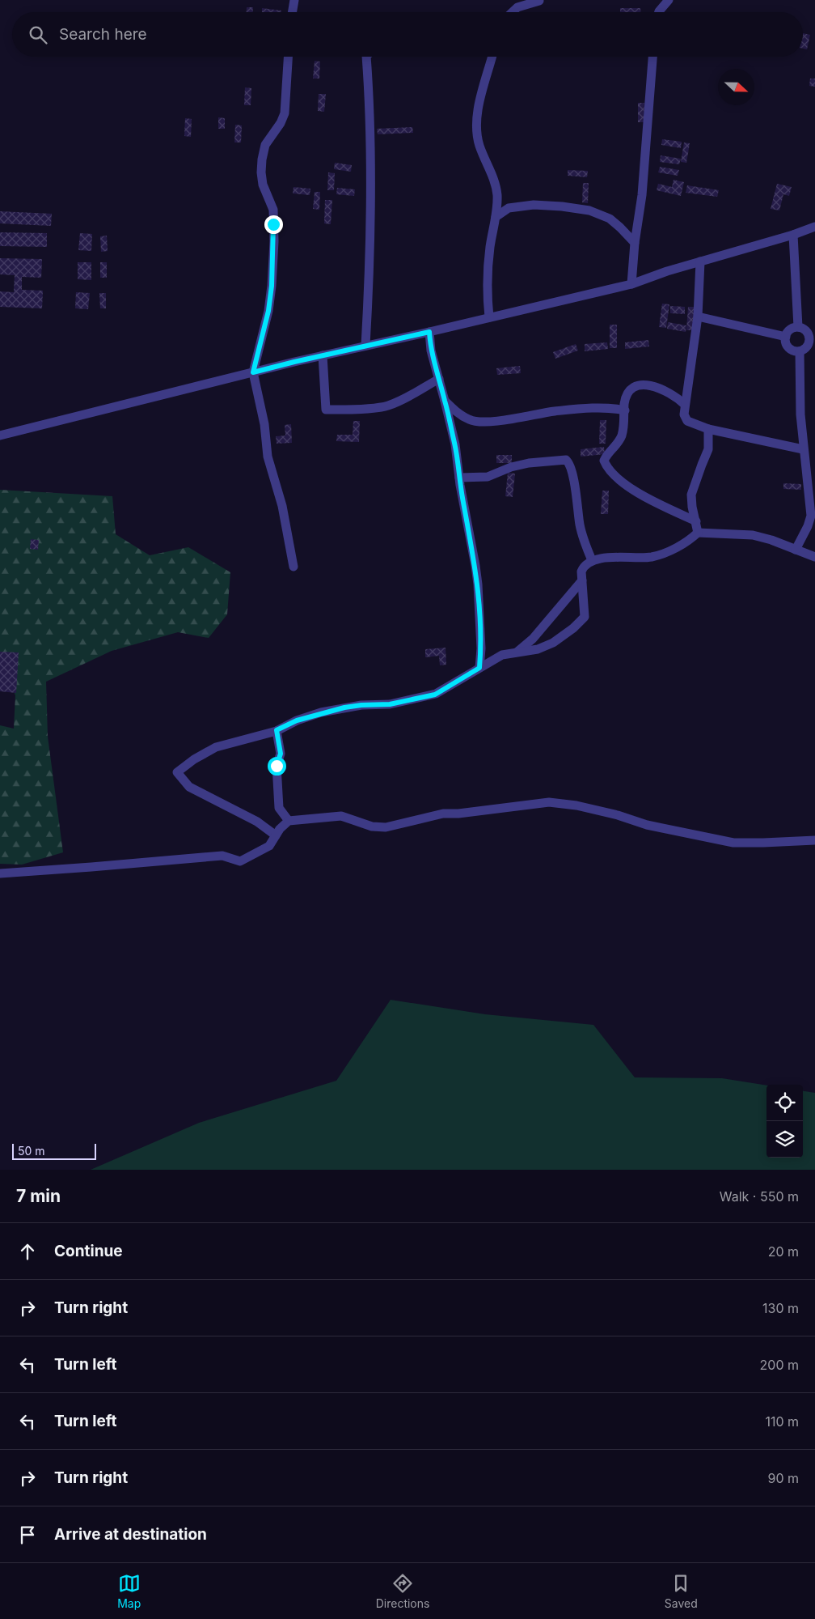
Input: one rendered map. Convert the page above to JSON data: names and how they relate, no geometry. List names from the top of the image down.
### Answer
{
  "scale_bar": "50 m",
  "north": "right",
  "page": {
    "search": "Search here",
    "scale": "50 m",
    "heading": ["7 min", "Walk · 550 m"],
    "list": [
      ["Continue", "20 m"],
      ["Turn right", "130 m"],
      ["Turn left", "200 m"],
      ["Turn left", "110 m"],
      ["Turn right", "90 m"],
      "Arrive at destination"
    ],
    "nav": ["Map", "Directions", "Saved"]
  }
}
